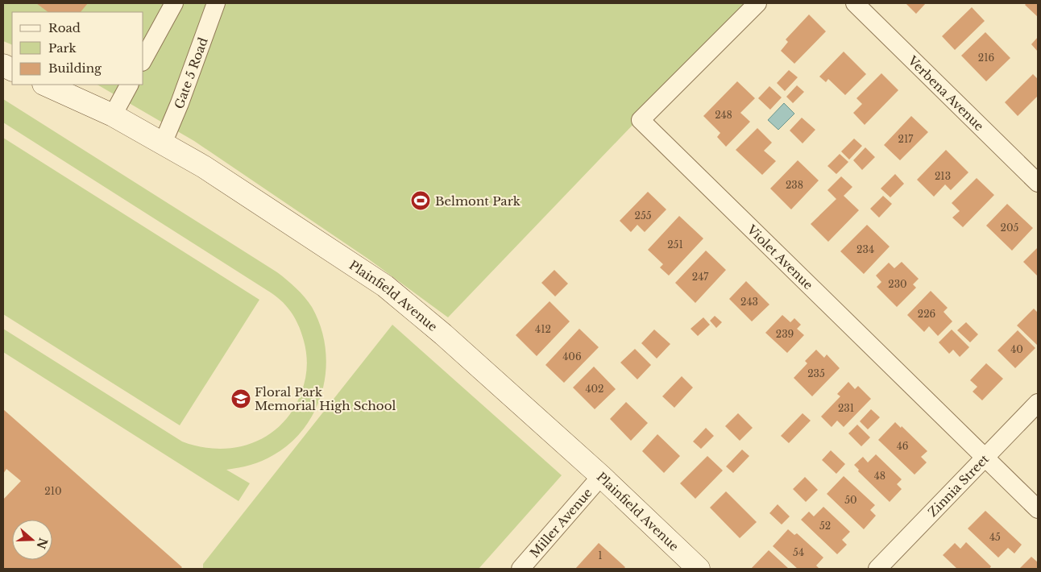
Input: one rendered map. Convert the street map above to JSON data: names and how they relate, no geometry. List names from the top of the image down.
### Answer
{
  "streets": {
    "main road": ["Plainfield Avenue"],
    "street": [
      "Gate 5 Road",
      "Verbena Avenue",
      "Violet Avenue",
      "Zinnia Street",
      "Miller Avenue"
    ]
  },
  "crossings": [
    ["Gate 5 Road", "Plainfield Avenue"],
    ["Violet Avenue", "Zinnia Street"],
    ["Plainfield Avenue", "Miller Avenue"]
  ],
  "places": {
    "sports": ["Belmont Park"],
    "school or university": ["Floral Park Memorial High School"]
  },
  "house_numbers": [
    "216",
    "248",
    "217",
    "213",
    "238",
    "255",
    "205",
    "251",
    "234",
    "247",
    "230",
    "243",
    "226",
    "412",
    "239",
    "40",
    "406",
    "235",
    "402",
    "231",
    "46",
    "48",
    "210",
    "50",
    "52",
    "45",
    "54",
    "1"
  ],
  "legend": ["Road", "Park", "Building"],
  "north": "right"
}
